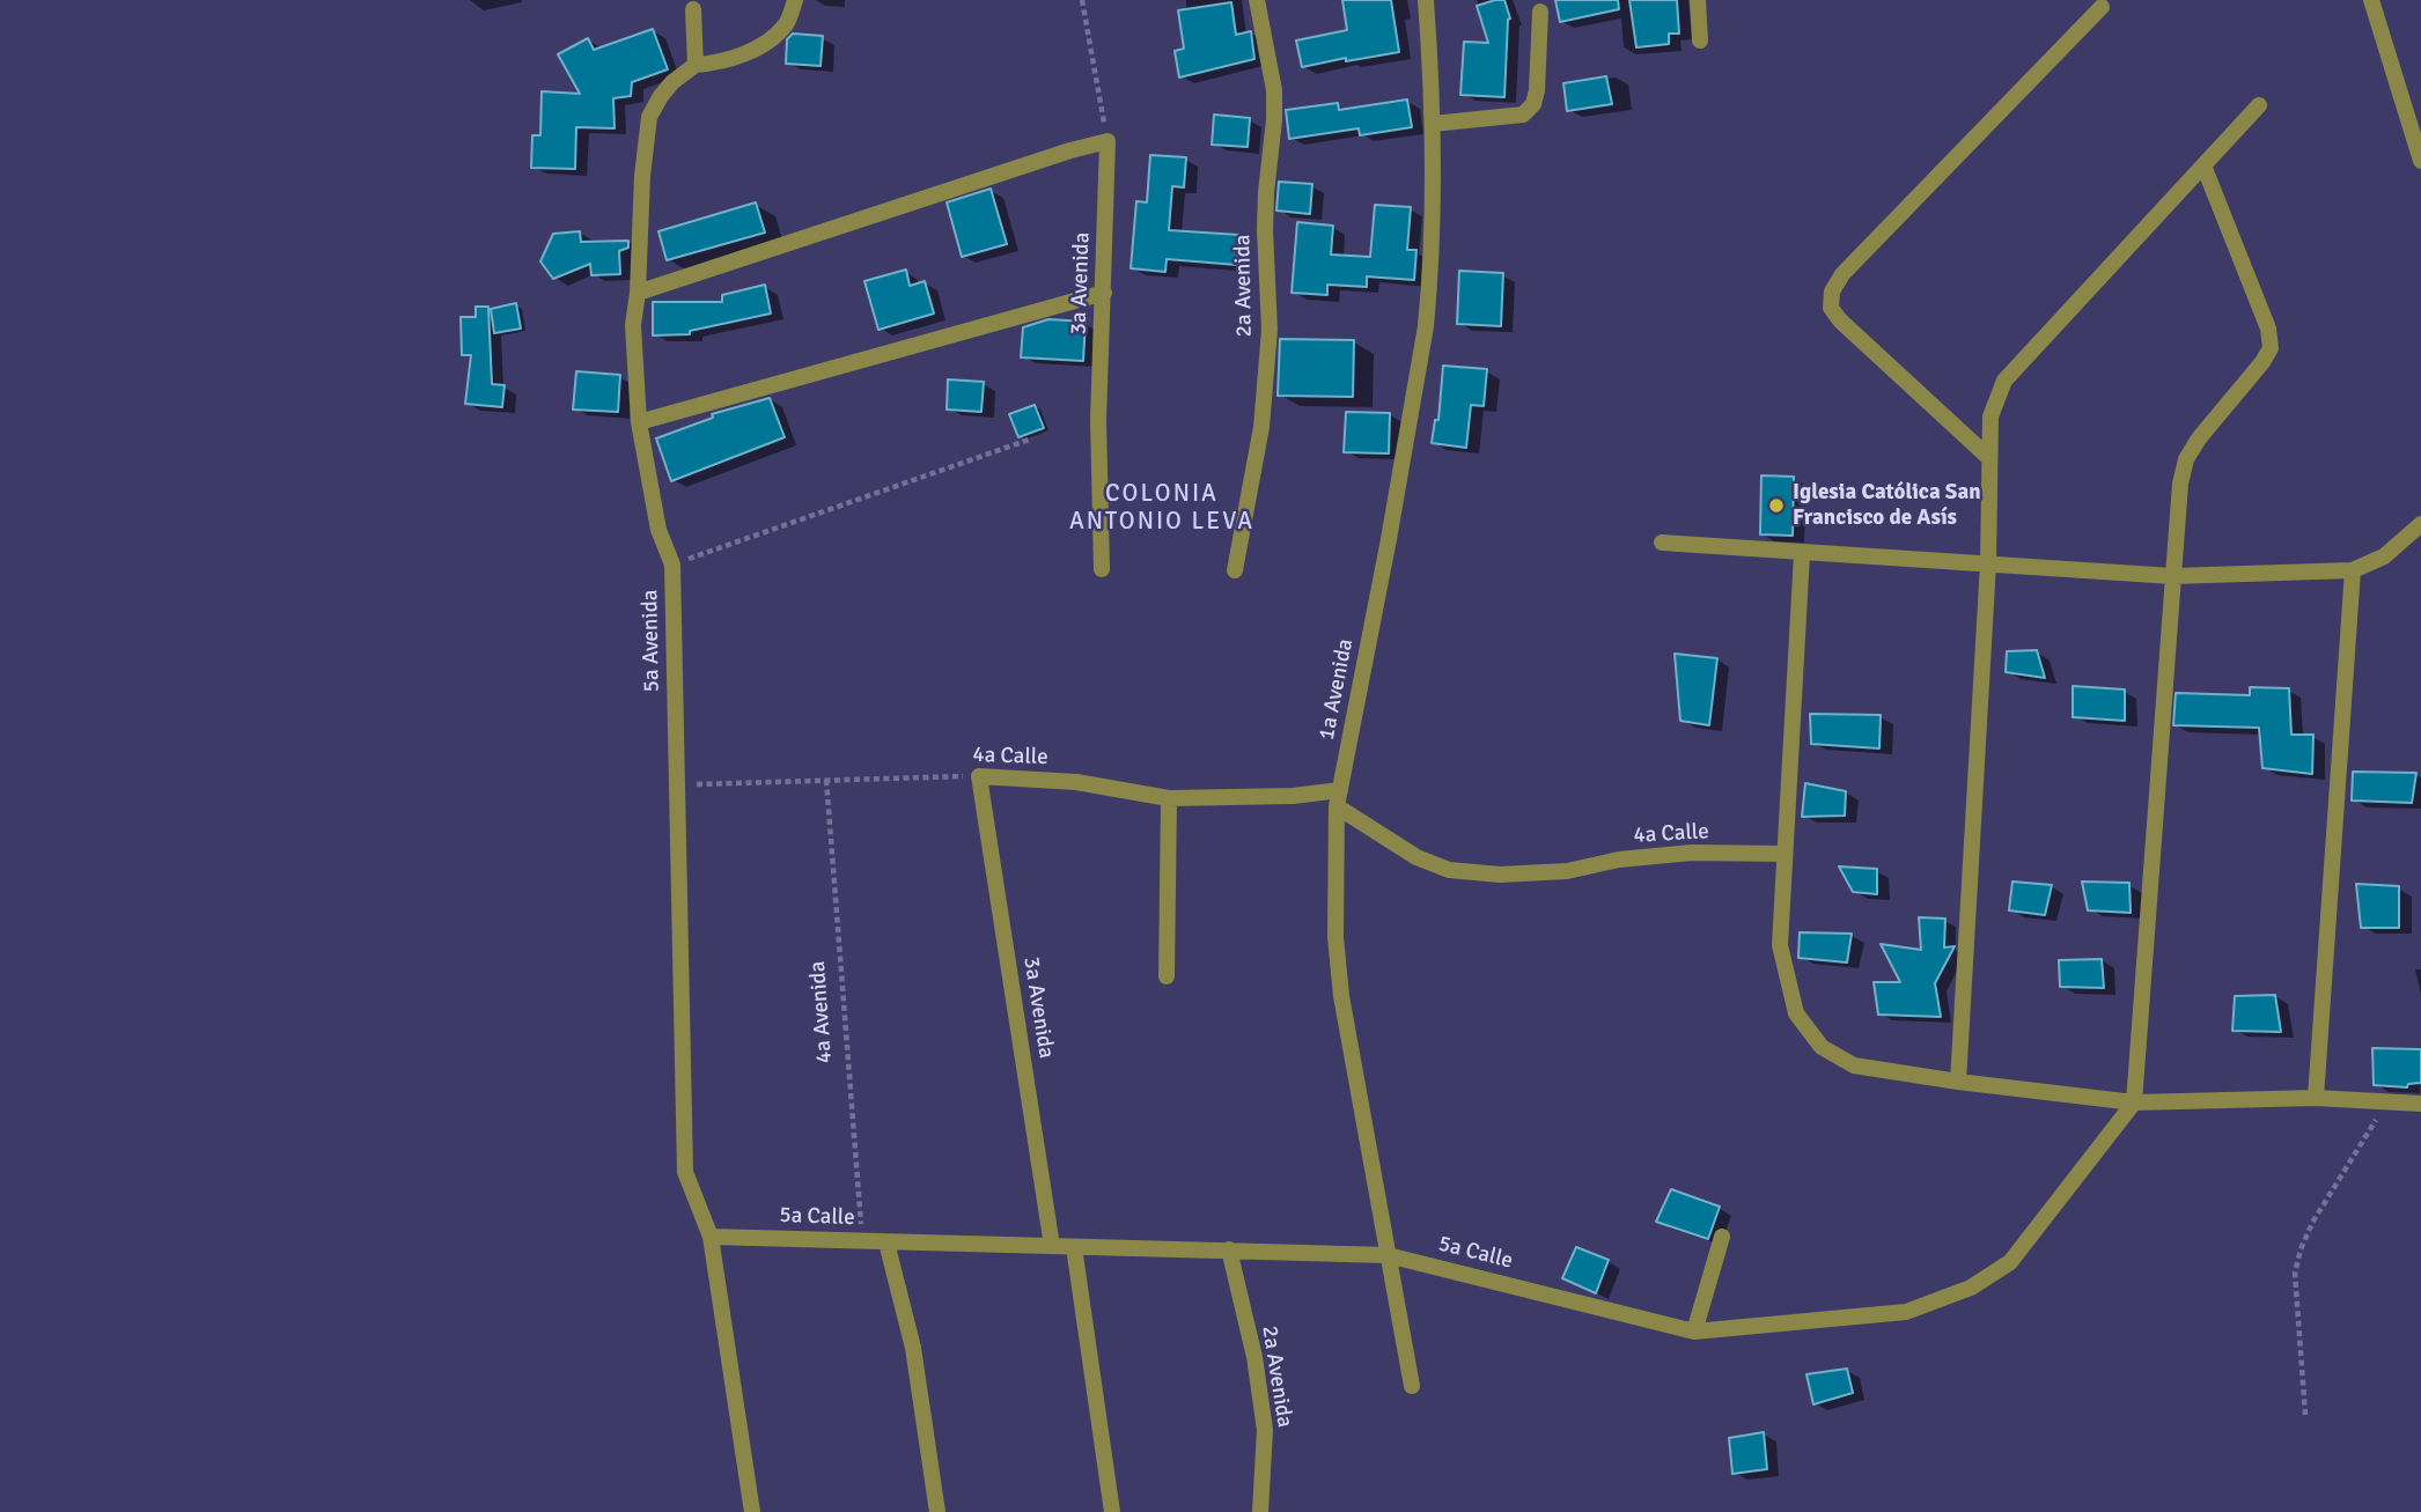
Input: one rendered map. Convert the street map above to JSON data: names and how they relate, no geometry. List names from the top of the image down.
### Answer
{
  "streets": {
    "street": [
      "3a Avenida",
      "2a Avenida",
      "5a Avenida",
      "1a Avenida",
      "4a Calle",
      "5a Calle"
    ],
    "path": ["4a Avenida"]
  },
  "crossings": [
    ["3a Avenida", "4a Calle"],
    ["3a Avenida", "5a Calle"],
    ["2a Avenida", "5a Calle"],
    ["5a Avenida", "4a Calle"],
    ["5a Avenida", "5a Calle"],
    ["1a Avenida", "4a Calle"],
    ["1a Avenida", "5a Calle"],
    ["4a Calle", "4a Avenida"],
    ["4a Avenida", "5a Calle"]
  ],
  "districts": ["COLONIA ANTONIO LEVA"],
  "places": ["Iglesia Católica San Francisco de Asís"]
}
